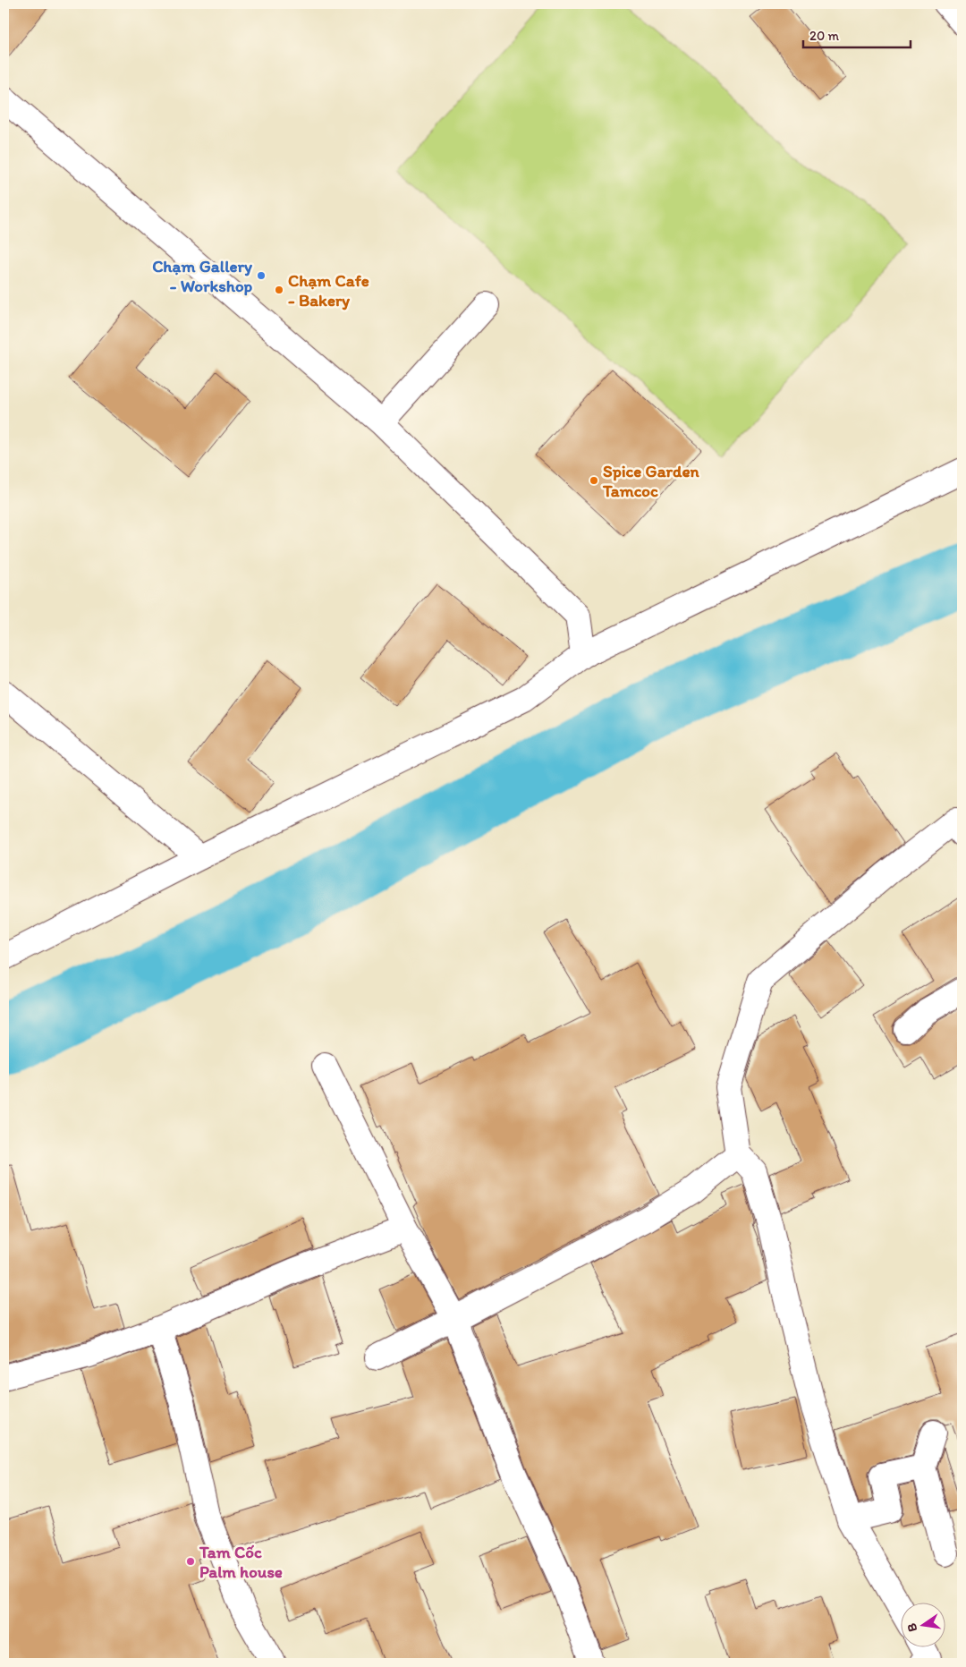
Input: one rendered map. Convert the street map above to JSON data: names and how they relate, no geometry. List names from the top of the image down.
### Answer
{
  "places": [
    "Chạm Gallery - Workshop",
    "Chạm Cafe - Bakery",
    "Spice Garden Tamcoc",
    "Tam Cốc Palm house"
  ],
  "scale_bar": "20 m",
  "north": "left"
}
